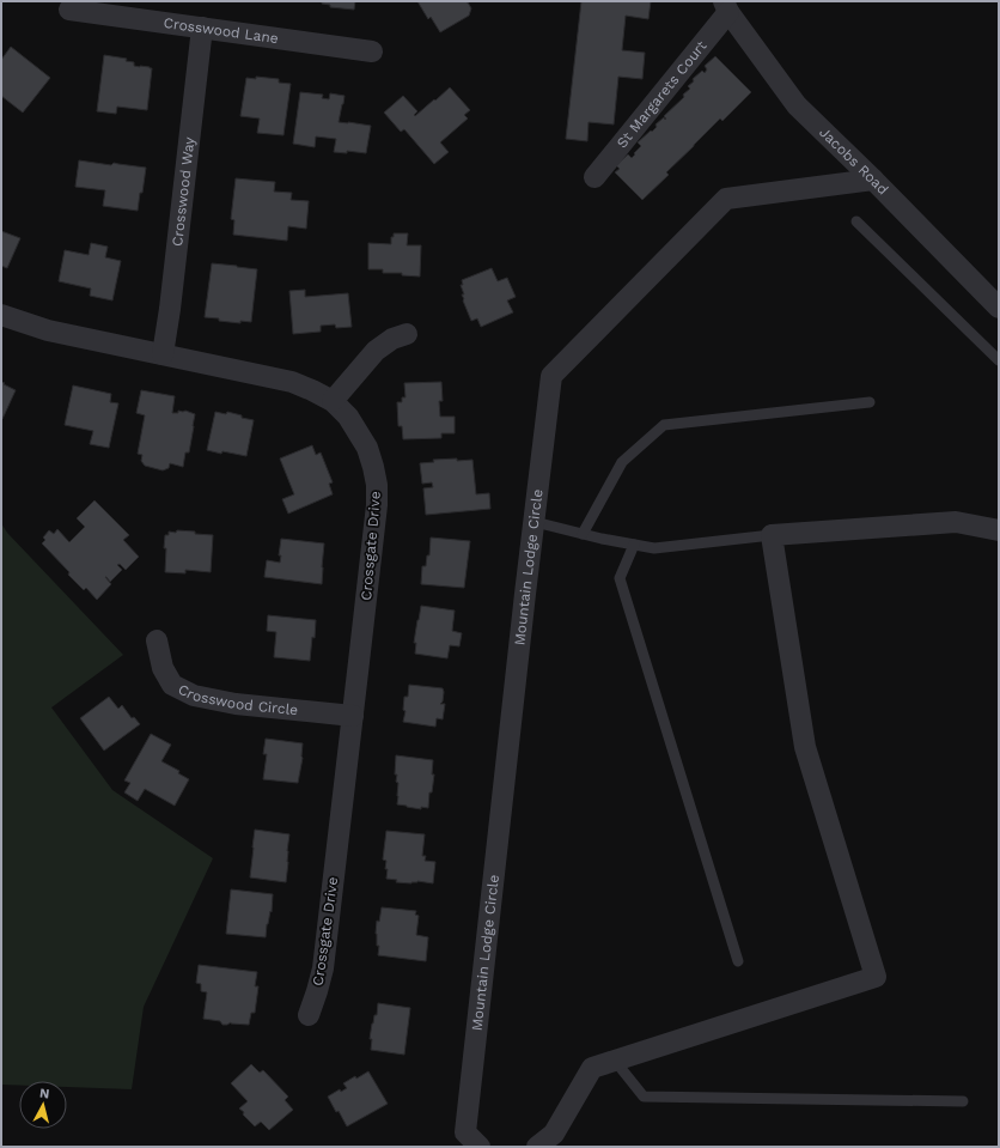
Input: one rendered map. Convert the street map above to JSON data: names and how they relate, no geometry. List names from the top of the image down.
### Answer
{
  "streets": {
    "street": [
      "Crosswood Lane",
      "St Margarets Court",
      "Jacobs Road",
      "Crosswood Way",
      "Crossgate Drive",
      "Mountain Lodge Circle",
      "Crosswood Circle"
    ]
  },
  "crossings": [
    ["Crosswood Lane", "Crosswood Way"],
    ["St Margarets Court", "Jacobs Road"],
    ["Jacobs Road", "Mountain Lodge Circle"],
    ["Crosswood Way", "Crossgate Drive"],
    ["Crossgate Drive", "Crosswood Circle"]
  ],
  "north": "top"
}
